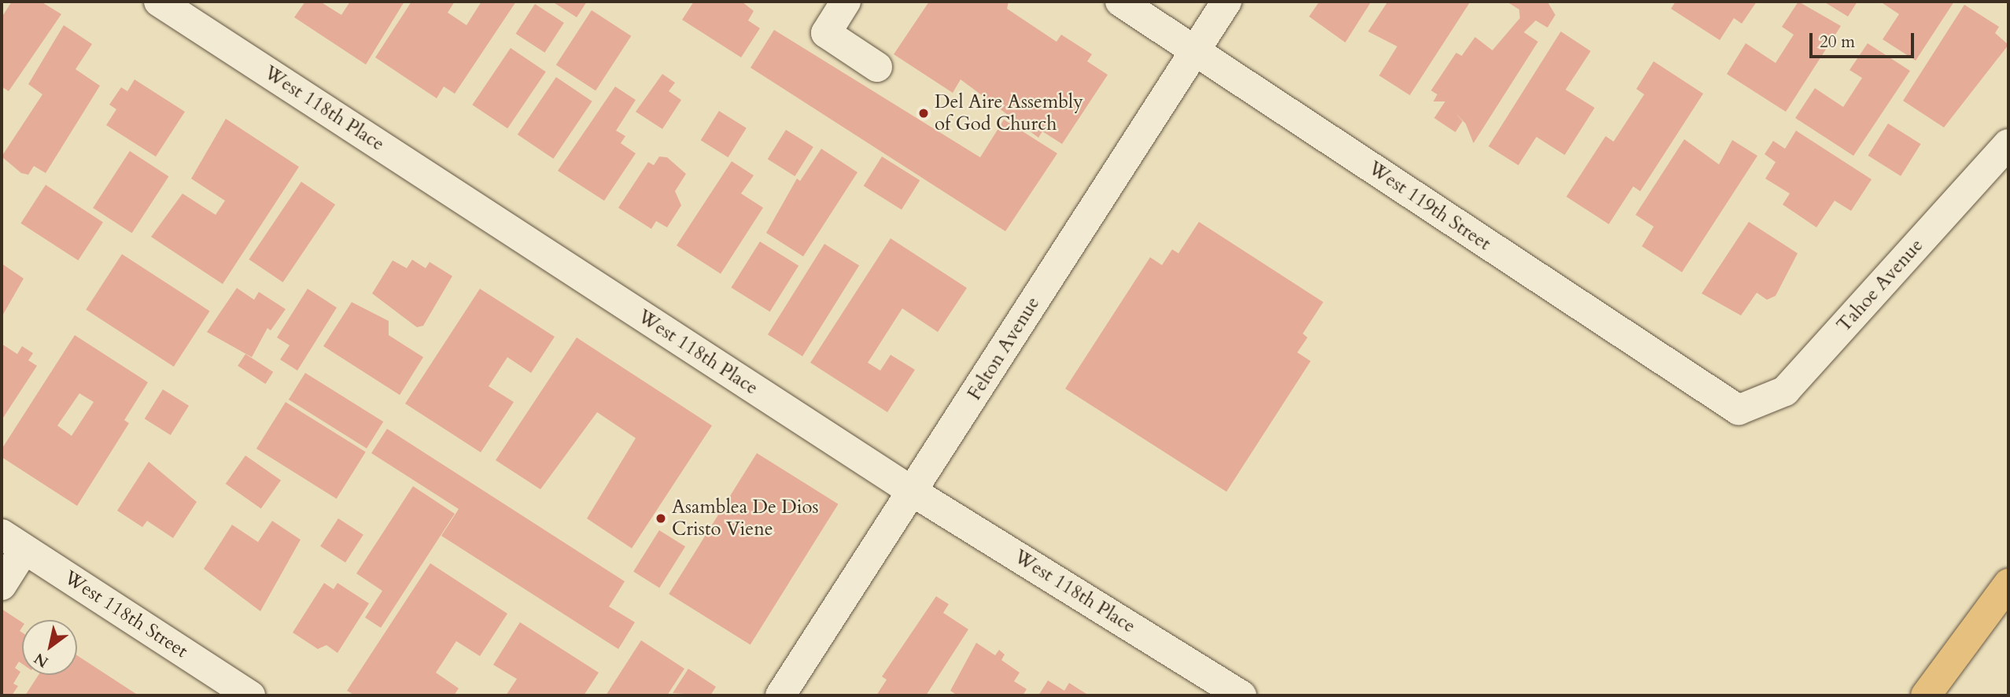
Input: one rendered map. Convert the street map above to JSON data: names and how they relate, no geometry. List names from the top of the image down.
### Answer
{
  "streets": {
    "street": [
      "West 118th Place",
      "West 119th Street",
      "Tahoe Avenue",
      "Felton Avenue",
      "West 118th Street"
    ]
  },
  "crossings": [
    ["West 118th Place", "Felton Avenue"],
    ["West 119th Street", "Tahoe Avenue"],
    ["West 119th Street", "Felton Avenue"]
  ],
  "places": ["Del Aire Assembly of God Church", "Asamblea De Dios Cristo Viene"],
  "scale_bar": "20 m",
  "north": "bottom left"
}
